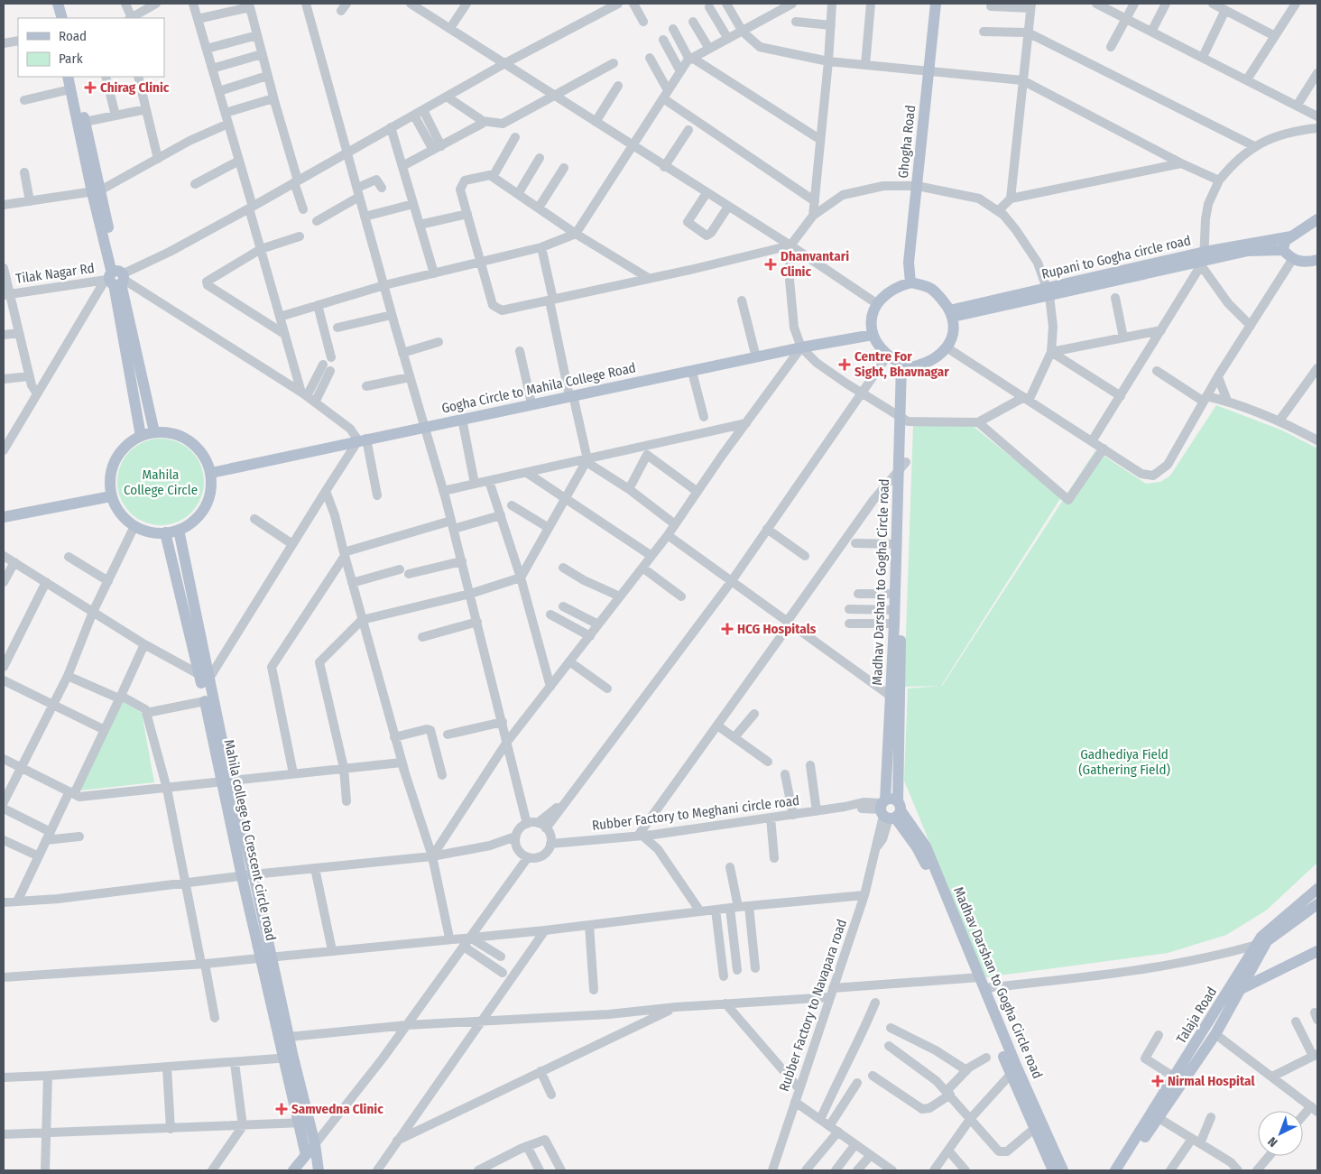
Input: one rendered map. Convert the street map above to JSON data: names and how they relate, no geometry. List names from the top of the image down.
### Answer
{
  "streets": {
    "main road": [
      "Ghogha Road",
      "Rupani to Gogha circle road",
      "Gogha Circle to Mahila College Road",
      "Madhav Darshan to Gogha Circle road",
      "Mahila college to Crescent circle road",
      "Talaja Road"
    ],
    "street": ["Tilak Nagar Rd", "Rubber Factory to Meghani circle road", "Rubber Factory to Navapara road"]
  },
  "crossings": [
    ["Ghogha Road", "Rupani to Gogha circle road"],
    ["Ghogha Road", "Gogha Circle to Mahila College Road"],
    ["Ghogha Road", "Madhav Darshan to Gogha Circle road"],
    ["Rupani to Gogha circle road", "Gogha Circle to Mahila College Road"],
    ["Rupani to Gogha circle road", "Madhav Darshan to Gogha Circle road"],
    ["Gogha Circle to Mahila College Road", "Madhav Darshan to Gogha Circle road"],
    ["Gogha Circle to Mahila College Road", "Mahila college to Crescent circle road"],
    ["Madhav Darshan to Gogha Circle road", "Rubber Factory to Meghani circle road"],
    ["Madhav Darshan to Gogha Circle road", "Rubber Factory to Navapara road"],
    ["Rubber Factory to Meghani circle road", "Rubber Factory to Navapara road"]
  ],
  "parks": ["Mahila College Circle", "Gadhediya Field (Gathering Field)"],
  "places": {
    "health": [
      "Chirag Clinic",
      "Dhanvantari Clinic",
      "Centre For Sight, Bhavnagar",
      "HCG Hospitals",
      "Nirmal Hospital",
      "Samvedna Clinic"
    ]
  },
  "legend": ["Road", "Park"],
  "north": "bottom left"
}
